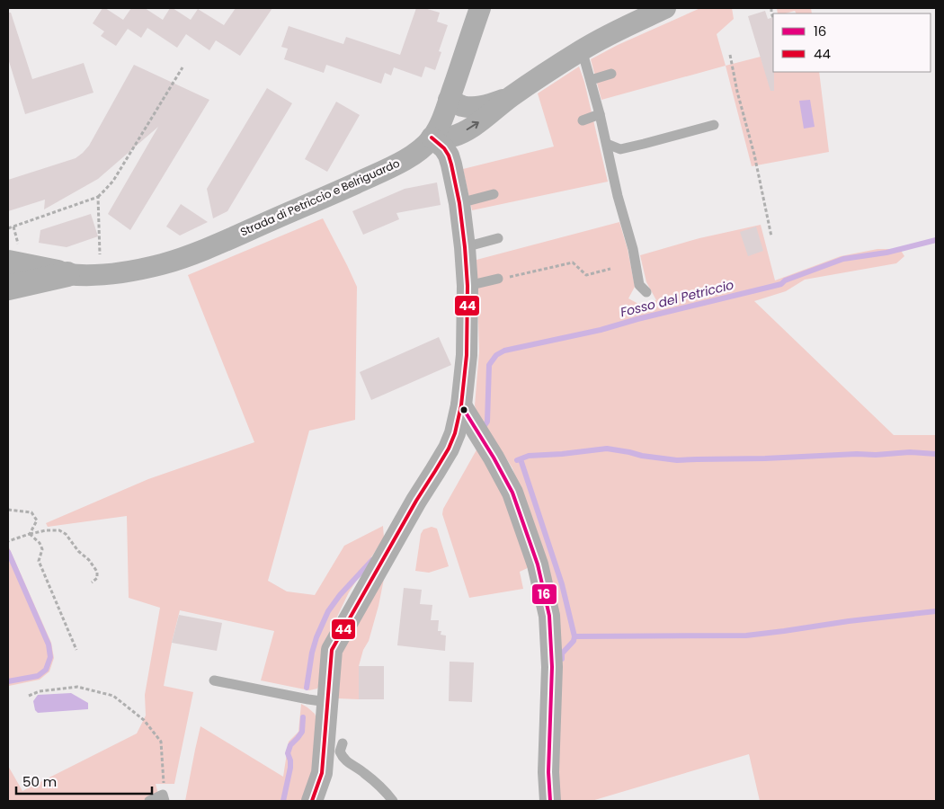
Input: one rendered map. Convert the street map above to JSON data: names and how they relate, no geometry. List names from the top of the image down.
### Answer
{
  "streets": {
    "street": ["Strada di Petriccio e Belriguardo"]
  },
  "water": ["Fosso del Petriccio"],
  "lines": ["transit line 44", "transit line 16"],
  "legend": ["16", "44"],
  "scale_bar": "50 m"
}
